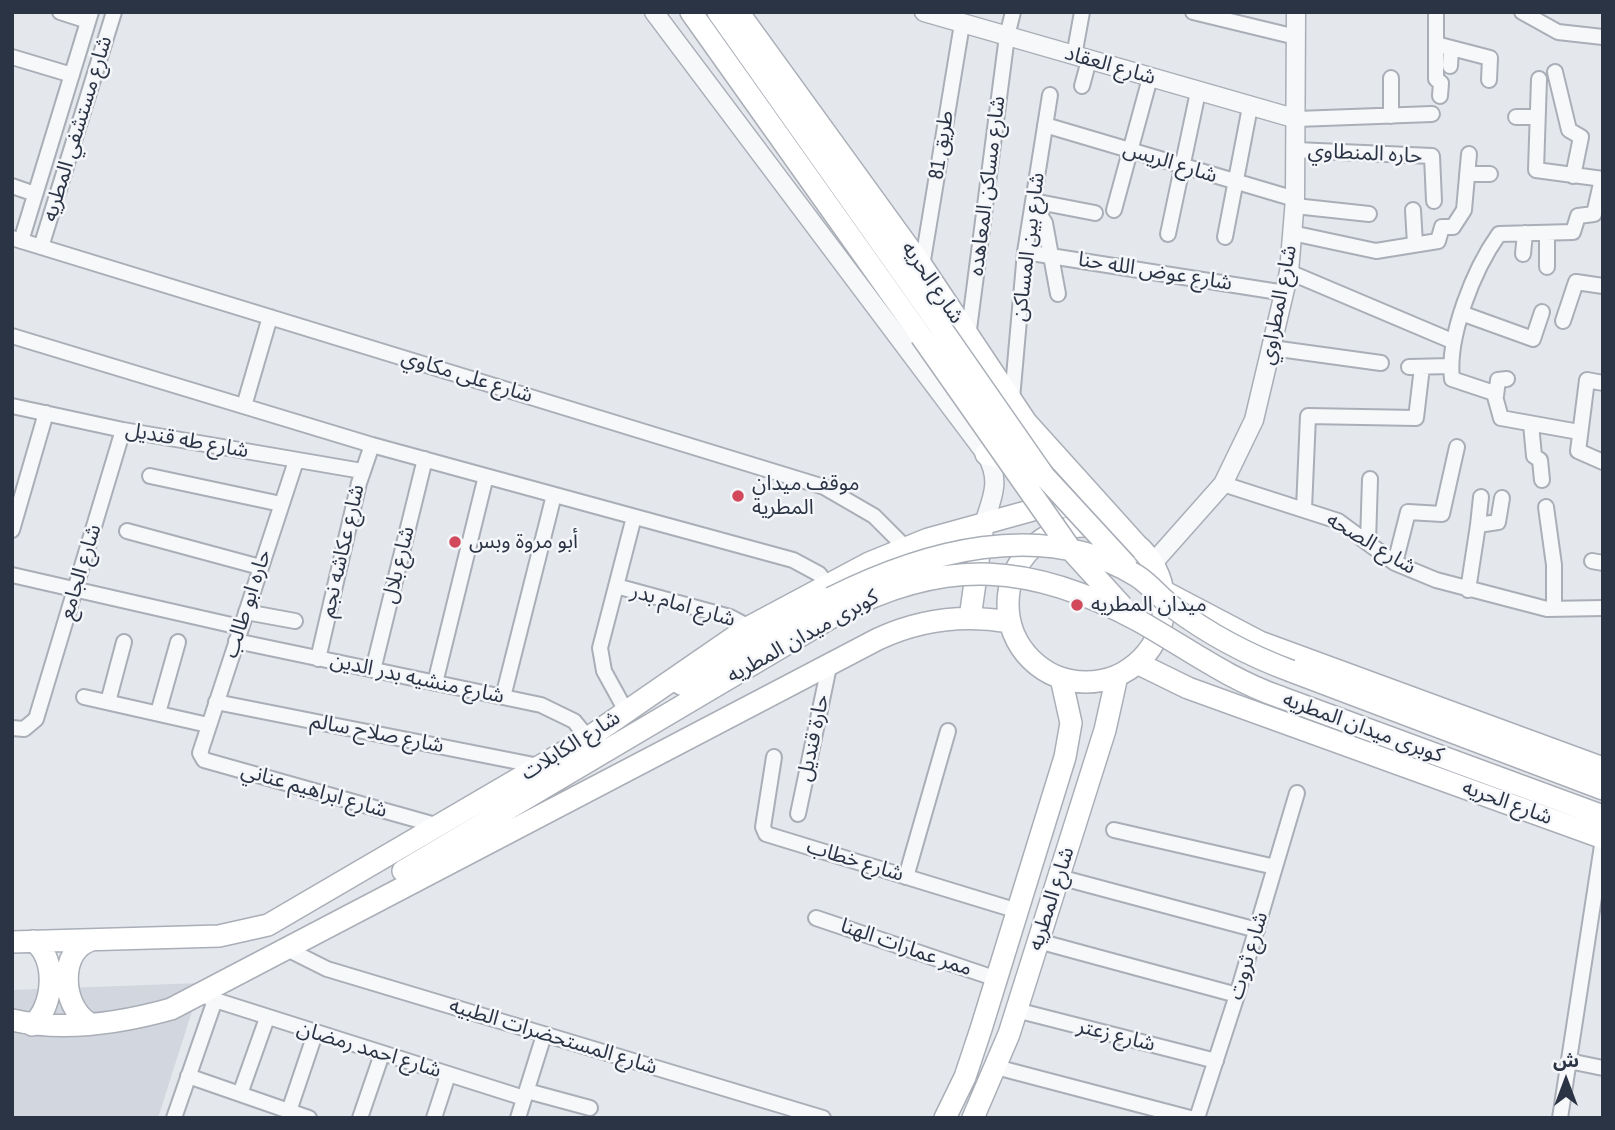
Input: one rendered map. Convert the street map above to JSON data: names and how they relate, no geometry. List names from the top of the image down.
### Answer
{
  "streets": {
    "main road": [
      "شارع الحريه",
      "كوبرى ميدان المطريه",
      "شارع الكابلات",
      "شارع المطريه"
    ],
    "street": [
      "شارع العقاد",
      "شارع مستشفي المطريه",
      "طريق 81",
      "حاره المنطاوي",
      "شارع الريس",
      "شارع مساكن المعاهده",
      "شارع بين المساكن",
      "شارع عوض الله حنا",
      "شارع المطراوي",
      "شارع على مكاوي",
      "شارع طه قنديل",
      "شارع الصحه",
      "شارع عكاشه نجم",
      "شارع بلال",
      "شارع الجامع",
      "حاره ابو طالب",
      "شارع امام بدر",
      "شارع منشيه بدر الدين",
      "شارع صلاح سالم",
      "حارة قنديل",
      "شارع ابراهيم عناني",
      "شارع خطاب",
      "ممر عمارات الهنا",
      "شارع ثروت",
      "شارع زعتر",
      "شارع المستحضرات الطبيه",
      "شارع احمد رمضان"
    ]
  },
  "crossings": [
    ["شارع العقاد", "طريق 81"],
    ["شارع العقاد", "شارع مساكن المعاهده"],
    ["شارع العقاد", "شارع المطراوي"],
    ["شارع مستشفي المطريه", "شارع على مكاوي"],
    ["طريق 81", "شارع الحريه"],
    ["حاره المنطاوي", "شارع المطراوي"],
    ["شارع الريس", "شارع بين المساكن"],
    ["شارع الريس", "شارع المطراوي"],
    ["شارع مساكن المعاهده", "شارع الحريه"],
    ["شارع بين المساكن", "شارع عوض الله حنا"],
    ["شارع بين المساكن", "شارع الحريه"],
    ["شارع عوض الله حنا", "شارع المطراوي"],
    ["شارع الحريه", "شارع المطراوي"],
    ["شارع الحريه", "كوبرى ميدان المطريه"],
    ["شارع الحريه", "شارع الكابلات"],
    ["شارع الحريه", "شارع المطريه"],
    ["شارع المطراوي", "شارع الصحه"],
    ["شارع المطراوي", "كوبرى ميدان المطريه"],
    ["شارع المطراوي", "شارع الكابلات"],
    ["شارع المطراوي", "شارع المطريه"],
    ["شارع على مكاوي", "شارع الكابلات"],
    ["شارع طه قنديل", "شارع عكاشه نجم"],
    ["شارع طه قنديل", "شارع الجامع"],
    ["شارع طه قنديل", "حاره ابو طالب"],
    ["شارع عكاشه نجم", "شارع منشيه بدر الدين"],
    ["شارع بلال", "شارع منشيه بدر الدين"],
    ["حاره ابو طالب", "شارع منشيه بدر الدين"],
    ["حاره ابو طالب", "شارع صلاح سالم"],
    ["حاره ابو طالب", "شارع ابراهيم عناني"],
    ["شارع امام بدر", "شارع الكابلات"],
    ["كوبرى ميدان المطريه", "شارع الكابلات"],
    ["كوبرى ميدان المطريه", "شارع المطريه"],
    ["شارع منشيه بدر الدين", "شارع الكابلات"],
    ["شارع صلاح سالم", "شارع الكابلات"],
    ["حارة قنديل", "شارع الكابلات"],
    ["شارع الكابلات", "شارع ابراهيم عناني"],
    ["شارع الكابلات", "شارع المطريه"],
    ["شارع الكابلات", "شارع المستحضرات الطبيه"],
    ["شارع الكابلات", "شارع احمد رمضان"],
    ["شارع خطاب", "شارع المطريه"],
    ["شارع المطريه", "ممر عمارات الهنا"],
    ["شارع المطريه", "شارع زعتر"],
    ["شارع ثروت", "شارع زعتر"]
  ],
  "places": ["موقف ميدان المطرية", "أبو مروة وبس", "ميدان المطريه"],
  "north": "top"
}
